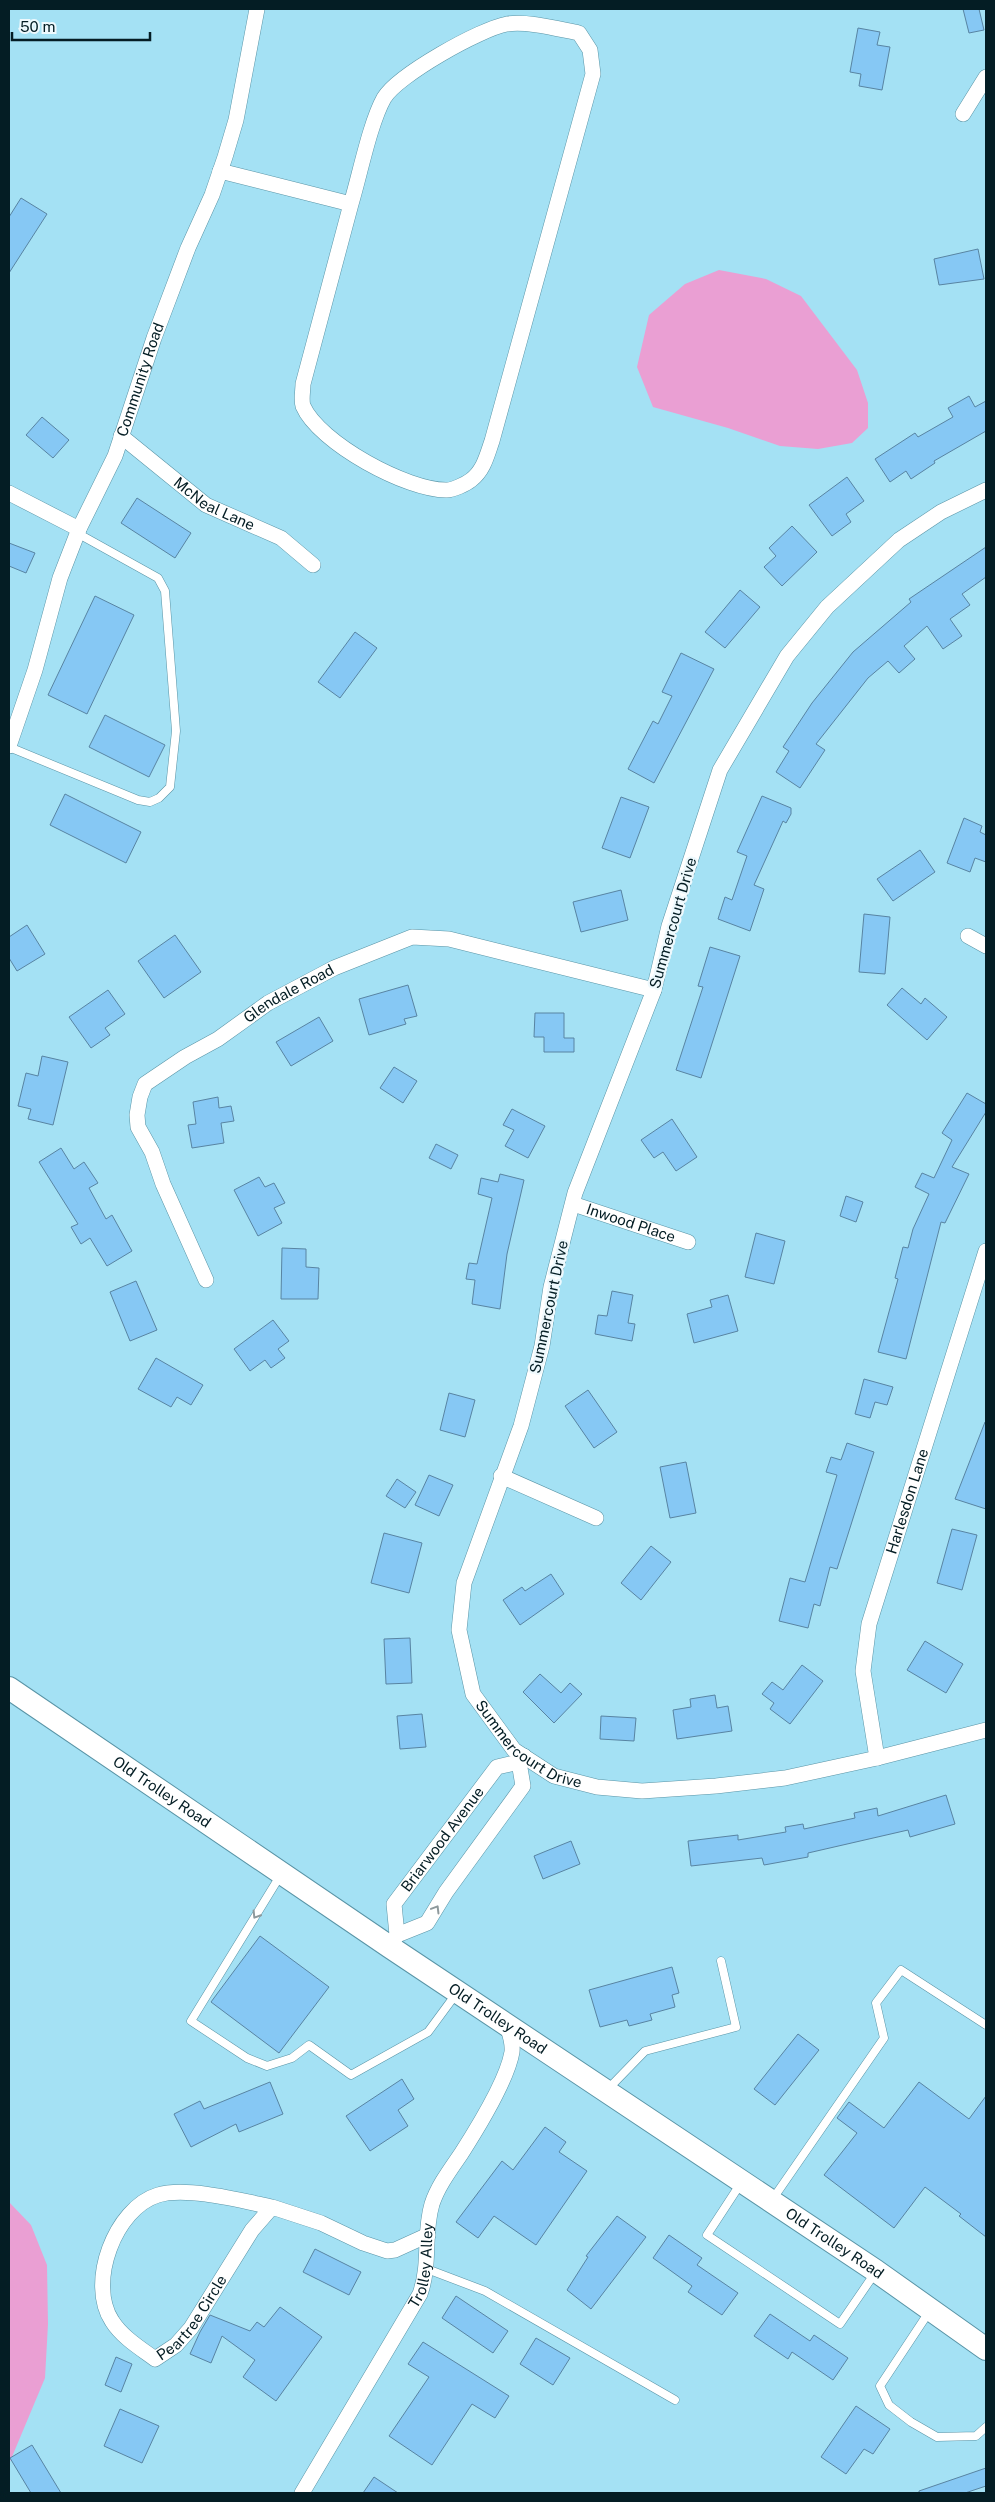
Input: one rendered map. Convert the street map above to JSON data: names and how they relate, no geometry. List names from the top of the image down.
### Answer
{
  "streets": {
    "main road": ["Old Trolley Road"],
    "street": [
      "Community Road",
      "McNeal Lane",
      "Summercourt Drive",
      "Glendale Road",
      "Inwood Place",
      "Harlesdon Lane",
      "Briarwood Avenue",
      "Trolley Alley",
      "Peartree Circle"
    ]
  },
  "crossings": [
    ["Community Road", "McNeal Lane"],
    ["Summercourt Drive", "Glendale Road"],
    ["Summercourt Drive", "Inwood Place"],
    ["Summercourt Drive", "Harlesdon Lane"],
    ["Summercourt Drive", "Briarwood Avenue"],
    ["Old Trolley Road", "Briarwood Avenue"],
    ["Old Trolley Road", "Trolley Alley"],
    ["Trolley Alley", "Peartree Circle"]
  ],
  "scale_bar": "50 m"
}
